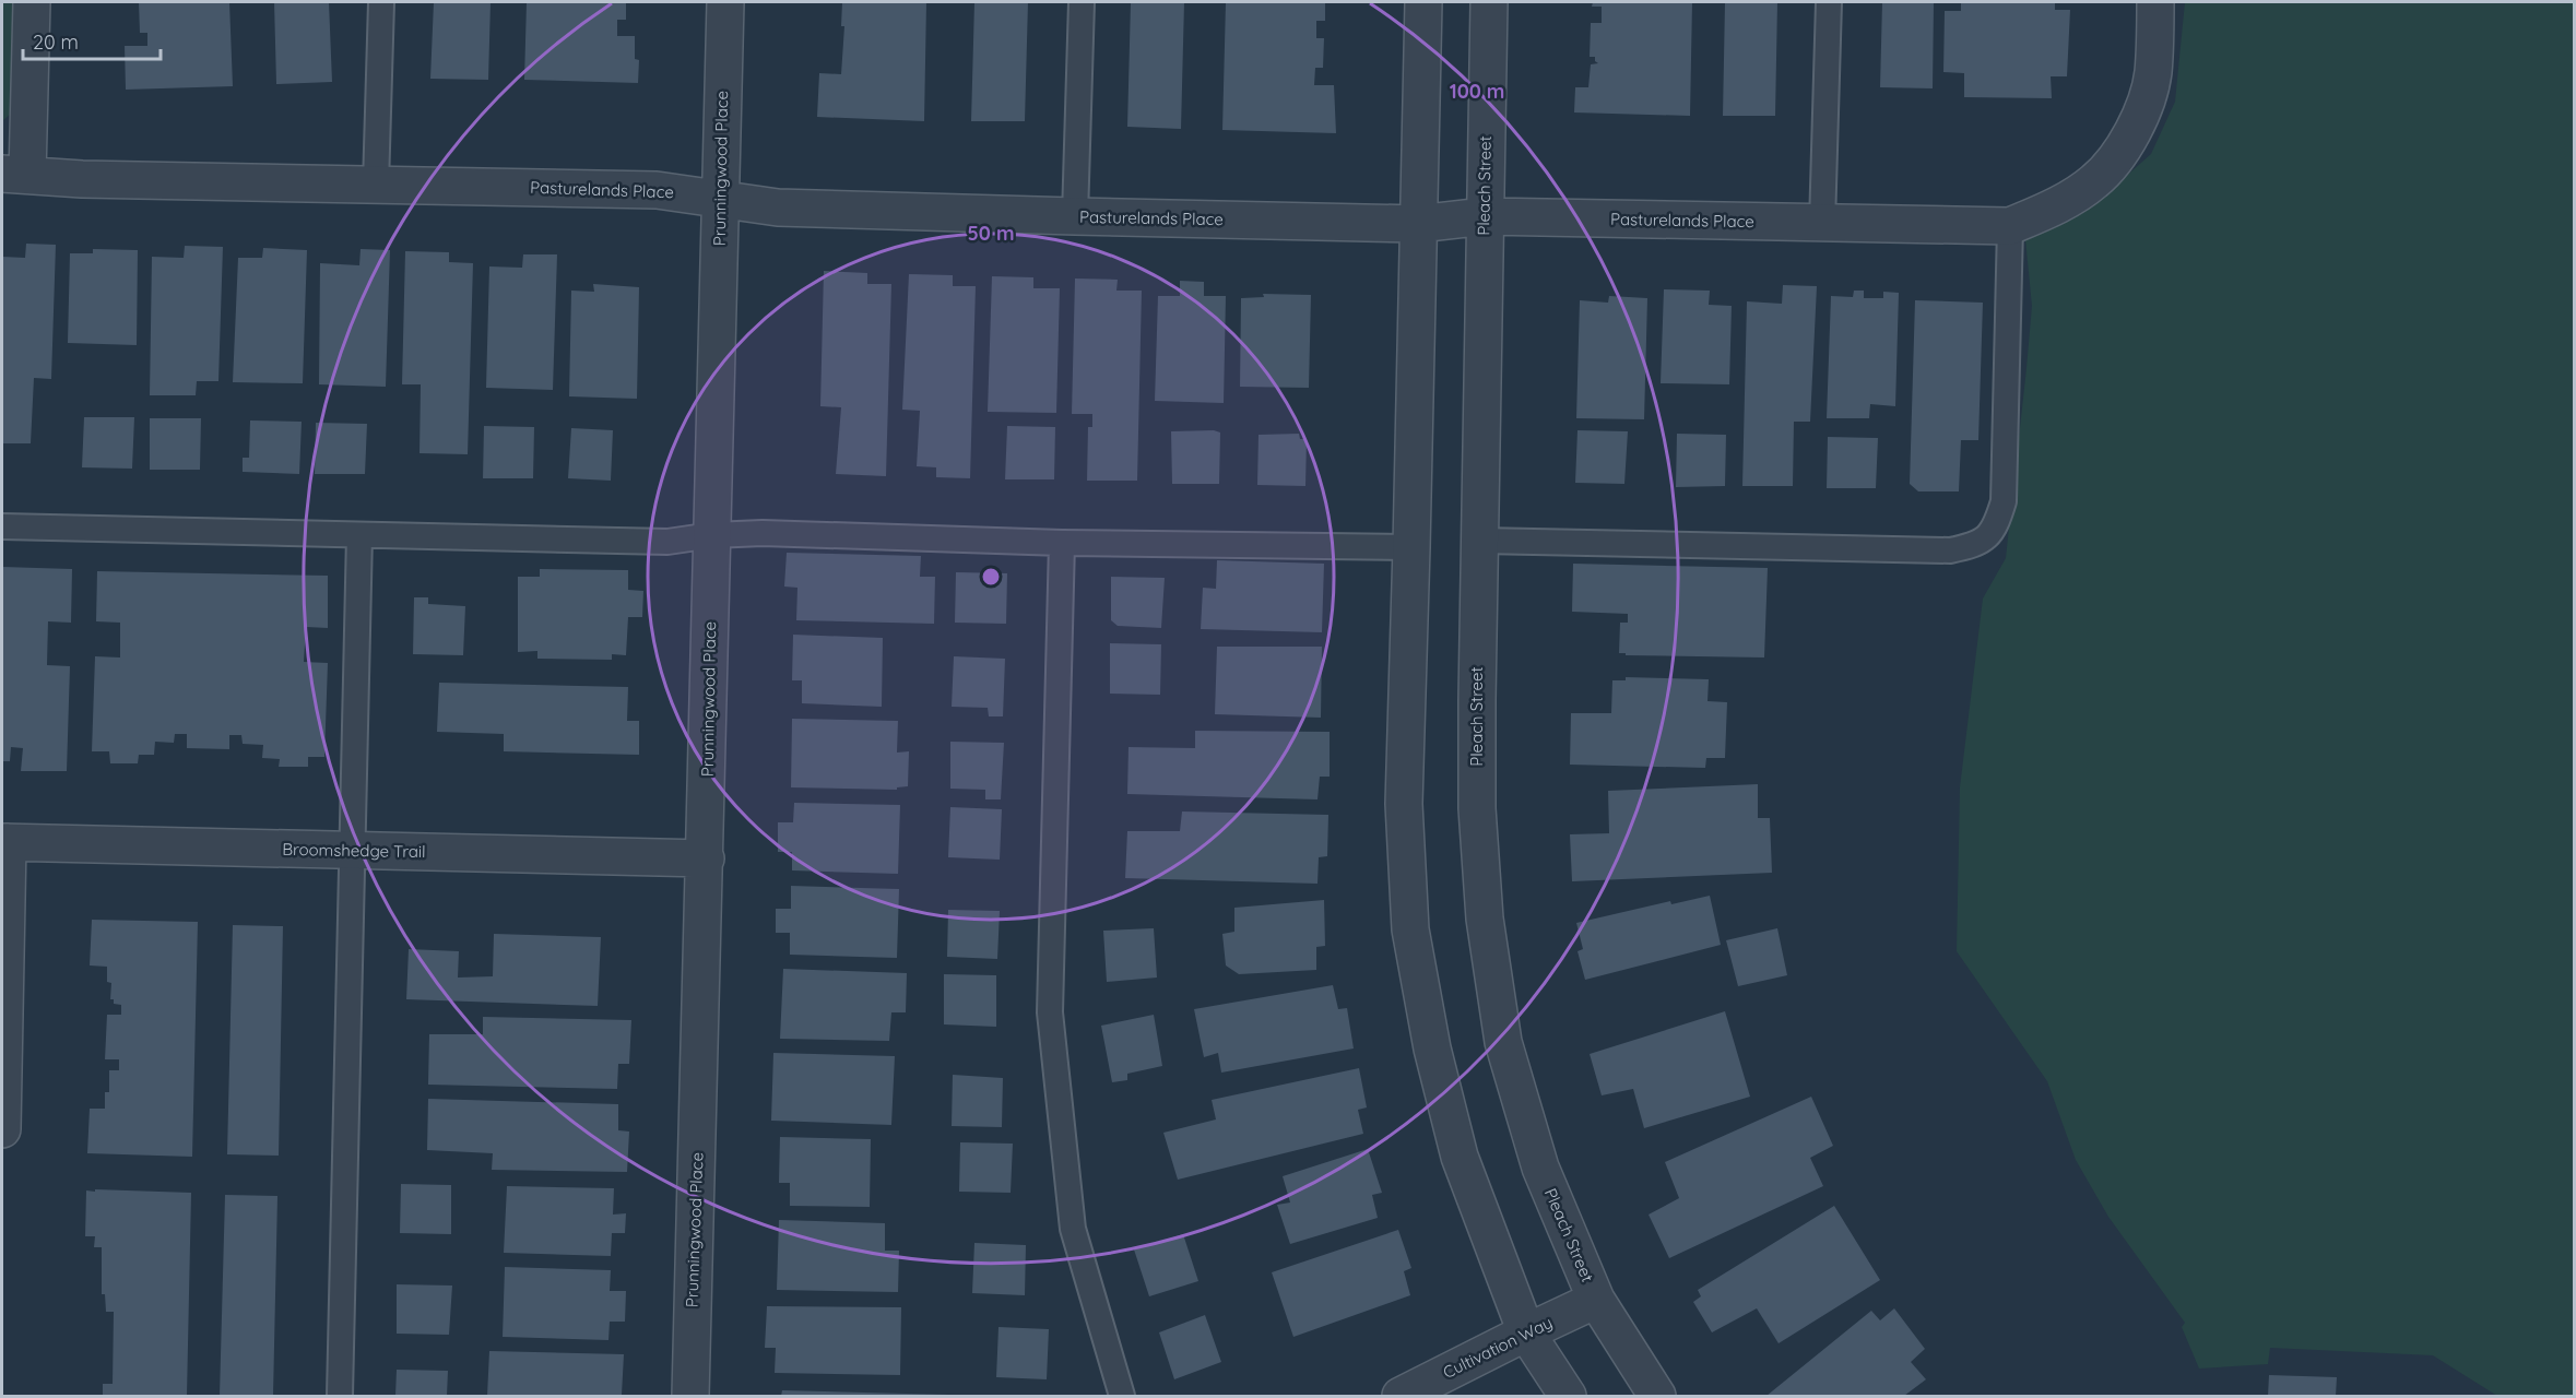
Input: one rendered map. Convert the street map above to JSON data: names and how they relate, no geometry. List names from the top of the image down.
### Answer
{
  "streets": {
    "street": [
      "Prunningwood Place",
      "Pleach Street",
      "Pasturelands Place",
      "Broomshedge Trail",
      "Cultivation Way"
    ]
  },
  "crossings": [
    ["Prunningwood Place", "Pasturelands Place"],
    ["Prunningwood Place", "Broomshedge Trail"],
    ["Pleach Street", "Pasturelands Place"],
    ["Pleach Street", "Cultivation Way"]
  ],
  "scale_bar": "20 m",
  "rings": ["100 m", "50 m"]
}
